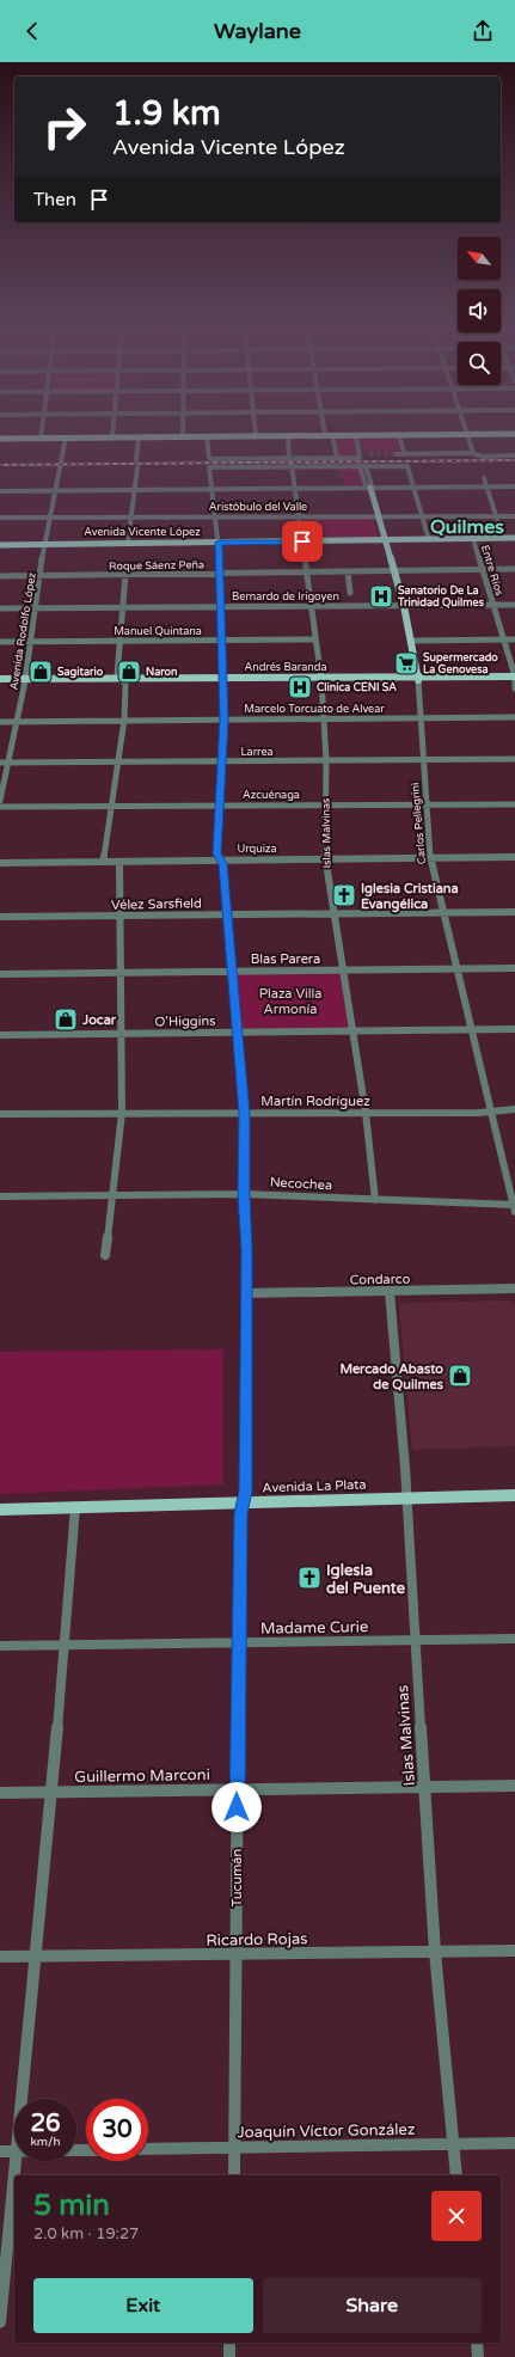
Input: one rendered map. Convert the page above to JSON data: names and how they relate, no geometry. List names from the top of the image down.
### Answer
{
  "streets": {
    "main road": [
      "Avenida Vicente López",
      "Andrés Baranda",
      "Carlos Pellegrini",
      "Avenida La Plata"
    ],
    "street": [
      "Aristóbulo del Valle",
      "Roque Sáenz Peña",
      "Entre Ríos",
      "Bernardo de Irigoyen",
      "Avenida Rodolfo López",
      "Manuel Quintana",
      "Marcelo Torcuato de Alvear",
      "Larrea",
      "Azcuénaga",
      "Islas Malvinas",
      "Urquiza",
      "Vélez Sarsfield",
      "Blas Parera",
      "O'Higgins",
      "Martín Rodríguez",
      "Necochea",
      "Condarco",
      "Madame Curie",
      "Guillermo Marconi",
      "Tucumán",
      "Ricardo Rojas",
      "Joaquín Víctor González"
    ]
  },
  "crossings": [
    ["Aristóbulo del Valle", "Avenida Rodolfo López"],
    ["Aristóbulo del Valle", "Carlos Pellegrini"],
    ["Aristóbulo del Valle", "Islas Malvinas"],
    ["Aristóbulo del Valle", "Tucumán"],
    ["Avenida Vicente López", "Entre Ríos"],
    ["Avenida Vicente López", "Avenida Rodolfo López"],
    ["Avenida Vicente López", "Carlos Pellegrini"],
    ["Avenida Vicente López", "Islas Malvinas"],
    ["Avenida Vicente López", "Tucumán"],
    ["Roque Sáenz Peña", "Entre Ríos"],
    ["Roque Sáenz Peña", "Avenida Rodolfo López"],
    ["Roque Sáenz Peña", "Carlos Pellegrini"],
    ["Roque Sáenz Peña", "Islas Malvinas"],
    ["Roque Sáenz Peña", "Tucumán"],
    ["Entre Ríos", "Bernardo de Irigoyen"],
    ["Entre Ríos", "Andrés Baranda"],
    ["Bernardo de Irigoyen", "Avenida Rodolfo López"],
    ["Bernardo de Irigoyen", "Carlos Pellegrini"],
    ["Bernardo de Irigoyen", "Islas Malvinas"],
    ["Bernardo de Irigoyen", "Tucumán"],
    ["Avenida Rodolfo López", "Manuel Quintana"],
    ["Avenida Rodolfo López", "Andrés Baranda"],
    ["Avenida Rodolfo López", "Marcelo Torcuato de Alvear"],
    ["Avenida Rodolfo López", "Larrea"],
    ["Manuel Quintana", "Islas Malvinas"],
    ["Manuel Quintana", "Tucumán"],
    ["Andrés Baranda", "Carlos Pellegrini"],
    ["Andrés Baranda", "Islas Malvinas"],
    ["Andrés Baranda", "Tucumán"],
    ["Marcelo Torcuato de Alvear", "Carlos Pellegrini"],
    ["Marcelo Torcuato de Alvear", "Islas Malvinas"],
    ["Marcelo Torcuato de Alvear", "Tucumán"],
    ["Larrea", "Carlos Pellegrini"],
    ["Larrea", "Islas Malvinas"],
    ["Larrea", "Tucumán"],
    ["Azcuénaga", "Carlos Pellegrini"],
    ["Azcuénaga", "Islas Malvinas"],
    ["Azcuénaga", "Tucumán"],
    ["Carlos Pellegrini", "Urquiza"],
    ["Carlos Pellegrini", "Vélez Sarsfield"],
    ["Carlos Pellegrini", "Blas Parera"],
    ["Carlos Pellegrini", "O'Higgins"],
    ["Carlos Pellegrini", "Martín Rodríguez"],
    ["Carlos Pellegrini", "Necochea"],
    ["Islas Malvinas", "Urquiza"],
    ["Islas Malvinas", "Vélez Sarsfield"],
    ["Islas Malvinas", "Blas Parera"],
    ["Islas Malvinas", "O'Higgins"],
    ["Islas Malvinas", "Martín Rodríguez"],
    ["Islas Malvinas", "Necochea"],
    ["Islas Malvinas", "Condarco"],
    ["Islas Malvinas", "Avenida La Plata"],
    ["Islas Malvinas", "Madame Curie"],
    ["Islas Malvinas", "Guillermo Marconi"],
    ["Islas Malvinas", "Ricardo Rojas"],
    ["Islas Malvinas", "Joaquín Víctor González"],
    ["Urquiza", "Tucumán"],
    ["Vélez Sarsfield", "Tucumán"],
    ["Blas Parera", "Tucumán"],
    ["O'Higgins", "Tucumán"],
    ["Martín Rodríguez", "Tucumán"],
    ["Necochea", "Tucumán"],
    ["Condarco", "Tucumán"],
    ["Avenida La Plata", "Tucumán"],
    ["Madame Curie", "Tucumán"],
    ["Guillermo Marconi", "Tucumán"],
    ["Tucumán", "Ricardo Rojas"],
    ["Tucumán", "Joaquín Víctor González"]
  ],
  "districts": ["Quilmes"],
  "parks": ["Plaza Villa Armonía"],
  "places": {
    "hospital": ["Sanatorio De La Trinidad Quilmes", "Clinica CENI SA"],
    "supermarket": ["Supermercado La Genovesa"],
    "shop": [
      "Sagitario",
      "Naron",
      "Jocar",
      "Mercado Abasto de Quilmes"
    ],
    "church": ["Iglesia Cristiana Evangélica", "Iglesia del Puente"]
  },
  "north": "top left",
  "page": {
    "header": "Waylane",
    "turn": ["1.9 km", "Avenida Vicente López"],
    "then": "Then",
    "speed": "26 km/h",
    "limit": "30",
    "heading": ["5 min", "2.0 km · 19:27"],
    "buttons": ["Exit", "Share"]
  }
}
